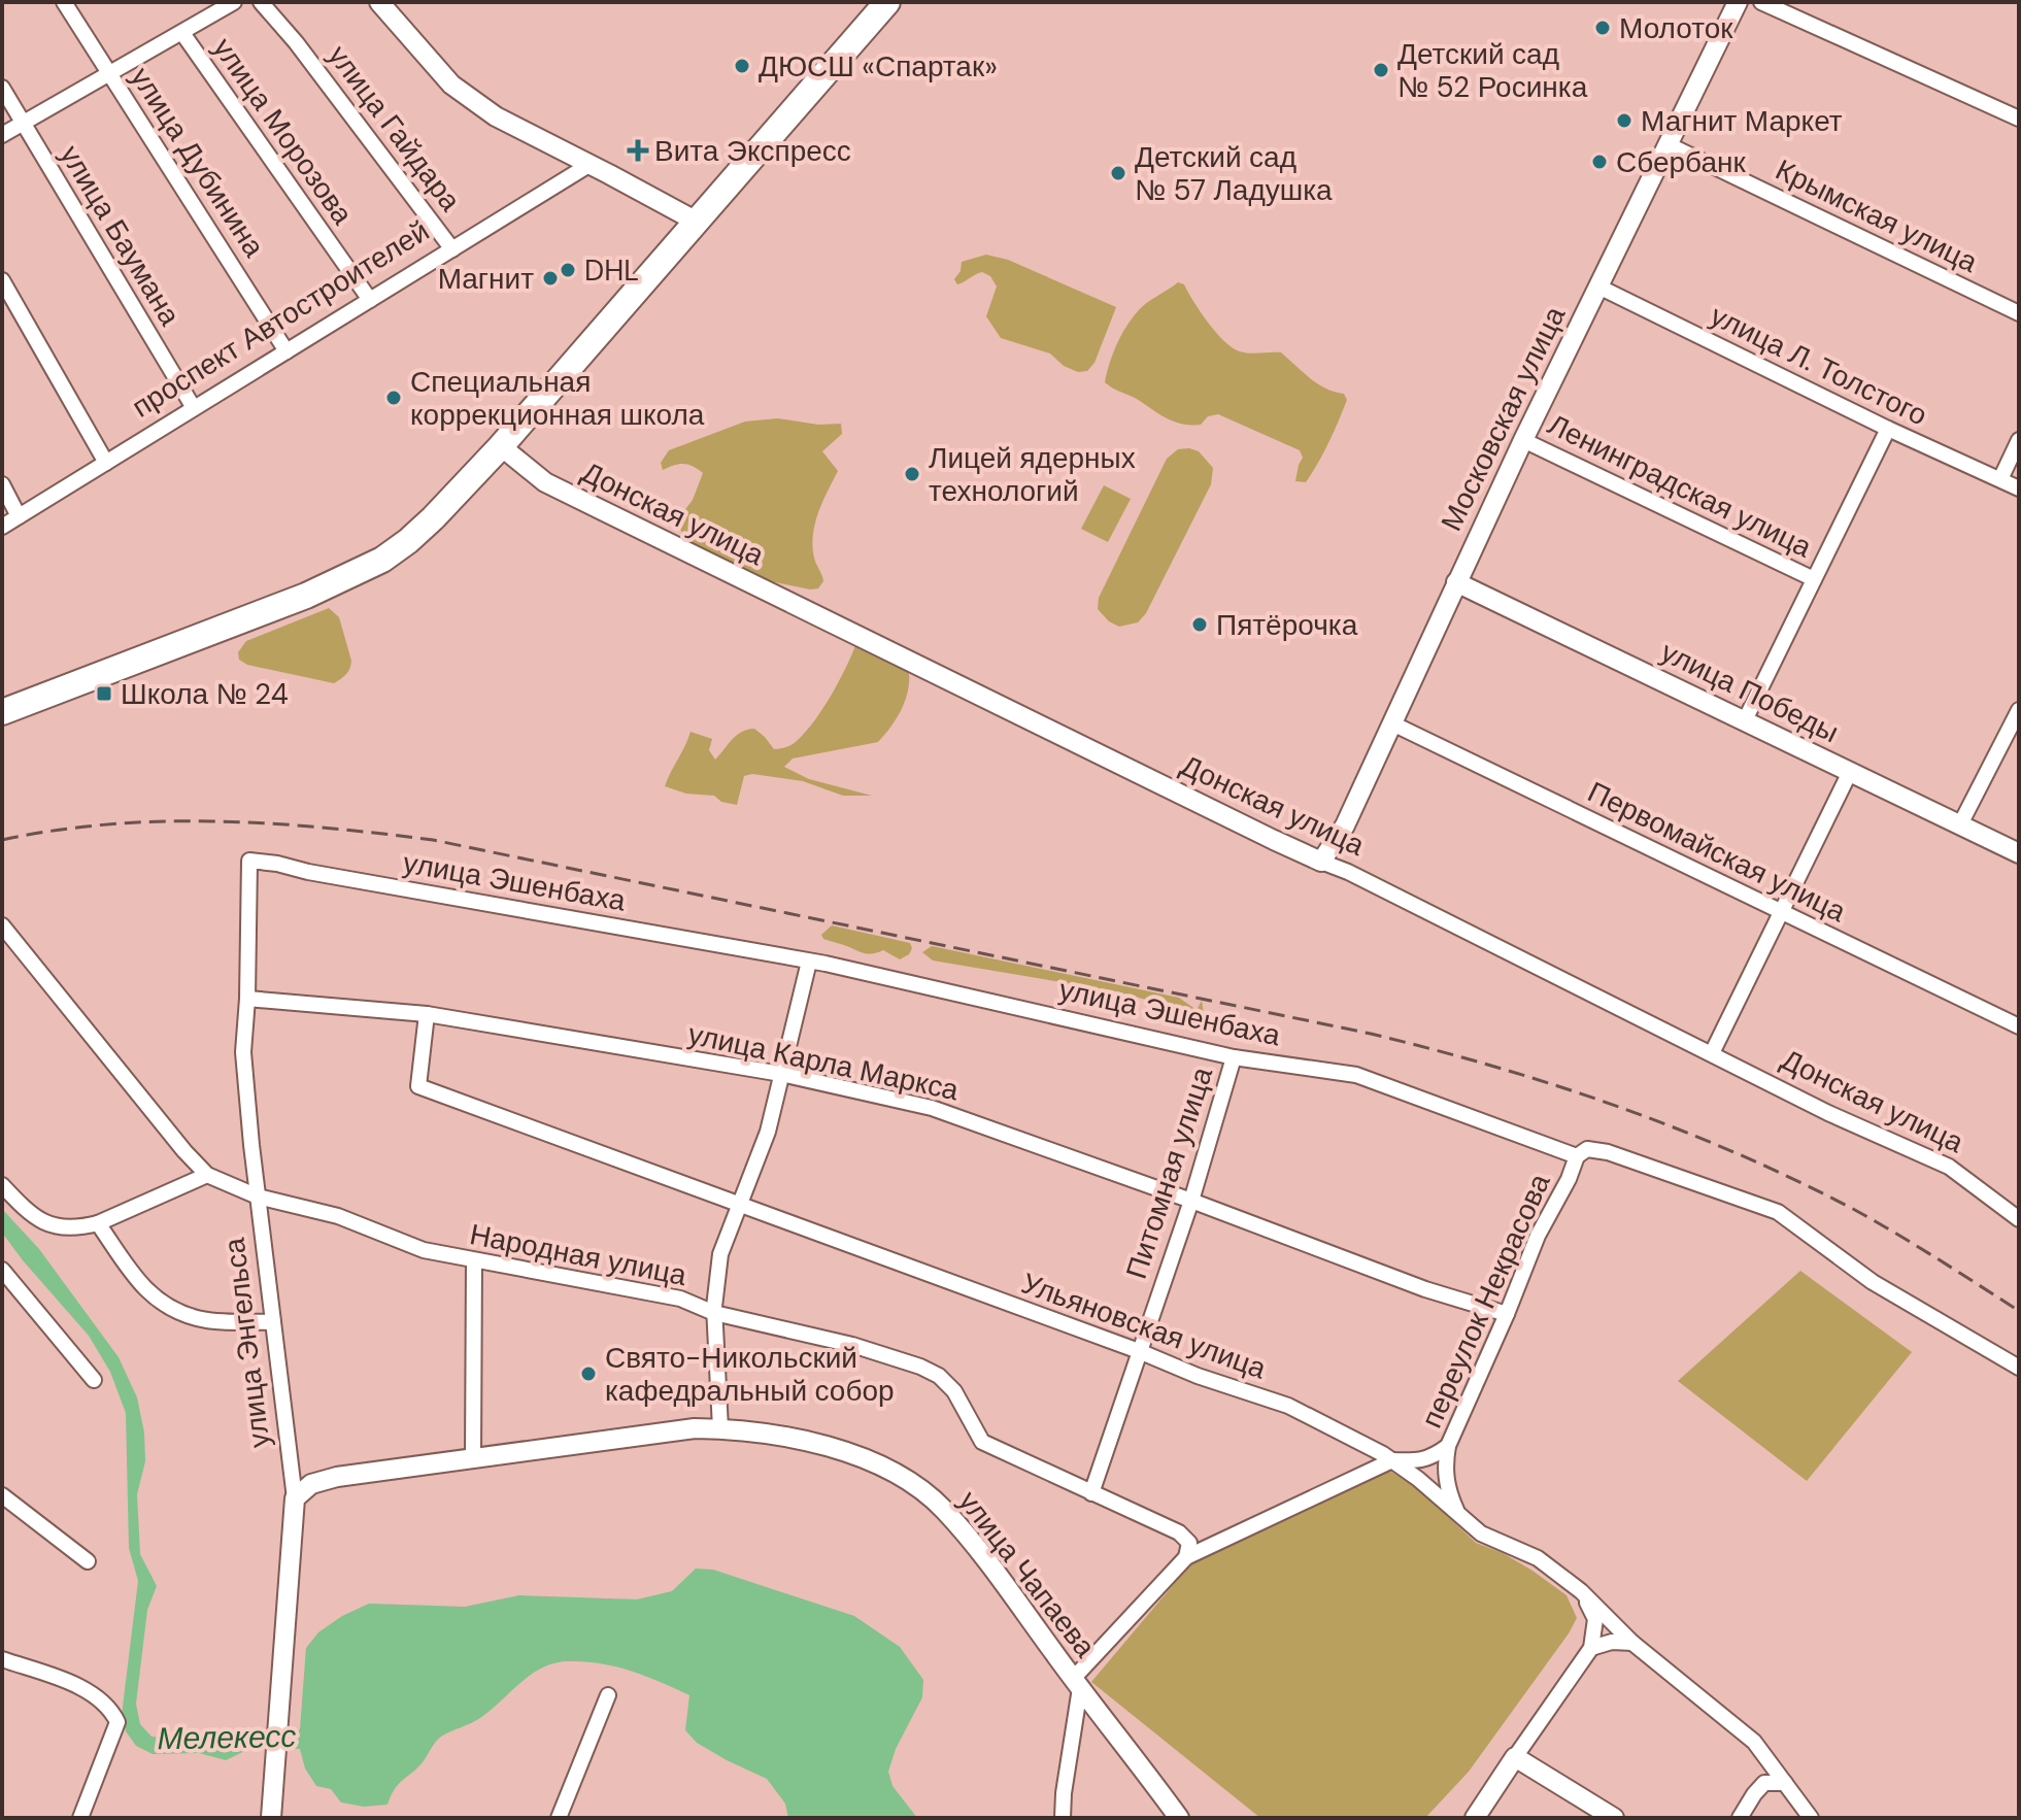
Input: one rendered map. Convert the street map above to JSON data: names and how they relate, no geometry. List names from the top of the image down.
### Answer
{
  "streets": {
    "street": [
      "улица Гайдара",
      "улица Морозова",
      "улица Дубинина",
      "Крымская улица",
      "улица Баумана",
      "проспект Автостроителей",
      "улица Л. Толстого",
      "Московская улица",
      "Ленинградская улица",
      "Донская улица",
      "улица Победы",
      "Первомайская улица",
      "улица Эшенбаха",
      "улица Карла Маркса",
      "Питомная улица",
      "Народная улица",
      "переулок Некрасова",
      "Ульяновская улица",
      "улица Энгельса",
      "улица Чапаева"
    ]
  },
  "crossings": [
    ["улица Гайдара", "проспект Автостроителей"],
    ["улица Морозова", "проспект Автостроителей"],
    ["улица Дубинина", "проспект Автостроителей"],
    ["Крымская улица", "Московская улица"],
    ["улица Баумана", "проспект Автостроителей"],
    ["улица Л. Толстого", "Московская улица"],
    ["Московская улица", "Ленинградская улица"],
    ["Московская улица", "Донская улица"],
    ["Московская улица", "улица Победы"],
    ["Московская улица", "Первомайская улица"],
    ["улица Эшенбаха", "Питомная улица"],
    ["улица Эшенбаха", "переулок Некрасова"],
    ["улица Эшенбаха", "улица Энгельса"],
    ["улица Карла Маркса", "Питомная улица"],
    ["улица Карла Маркса", "переулок Некрасова"],
    ["улица Карла Маркса", "Ульяновская улица"],
    ["улица Карла Маркса", "улица Энгельса"],
    ["Питомная улица", "Народная улица"],
    ["Питомная улица", "Ульяновская улица"],
    ["Народная улица", "улица Энгельса"],
    ["переулок Некрасова", "Ульяновская улица"],
    ["улица Энгельса", "улица Чапаева"]
  ],
  "water": ["Мелекесс"],
  "places": {
    "other": [
      "Молоток",
      "ДЮСШ «Спартак»",
      "Детский сад № 52 Росинка",
      "Магнит Маркет",
      "Сбербанк",
      "Детский сад № 57 Ладушка",
      "DHL",
      "Магнит",
      "Специальная коррекционная школа",
      "Лицей ядерных технологий",
      "Пятёрочка",
      "Свято-Никольский кафедральный собор"
    ],
    "health": ["Вита Экспресс"],
    "transit": ["Школа № 24"]
  }
}
